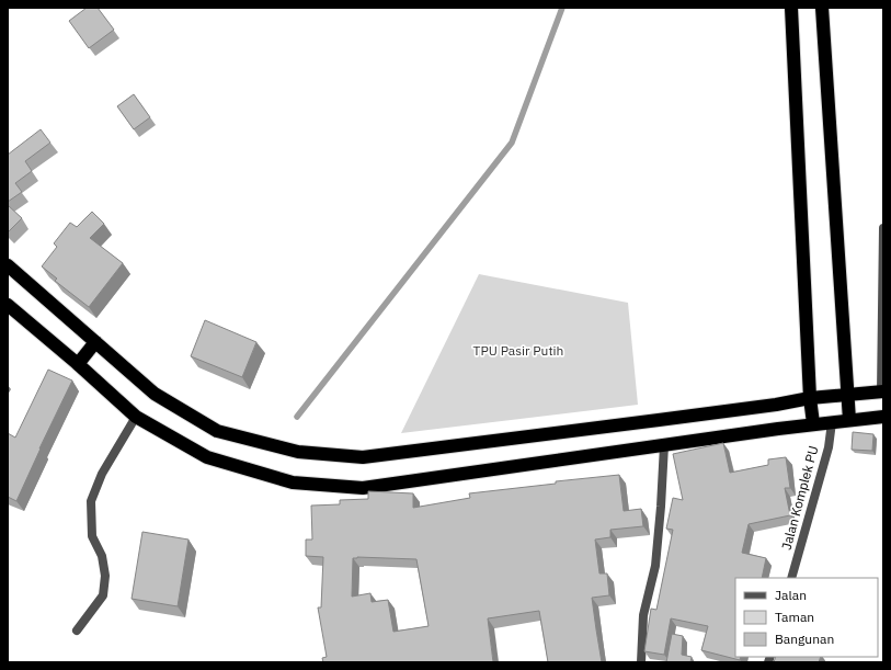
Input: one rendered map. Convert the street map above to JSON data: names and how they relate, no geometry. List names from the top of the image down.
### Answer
{
  "streets": {
    "street": ["Jalan Komplek PU"]
  },
  "parks": ["TPU Pasir Putih"],
  "legend": ["Jalan", "Taman", "Bangunan"]
}
